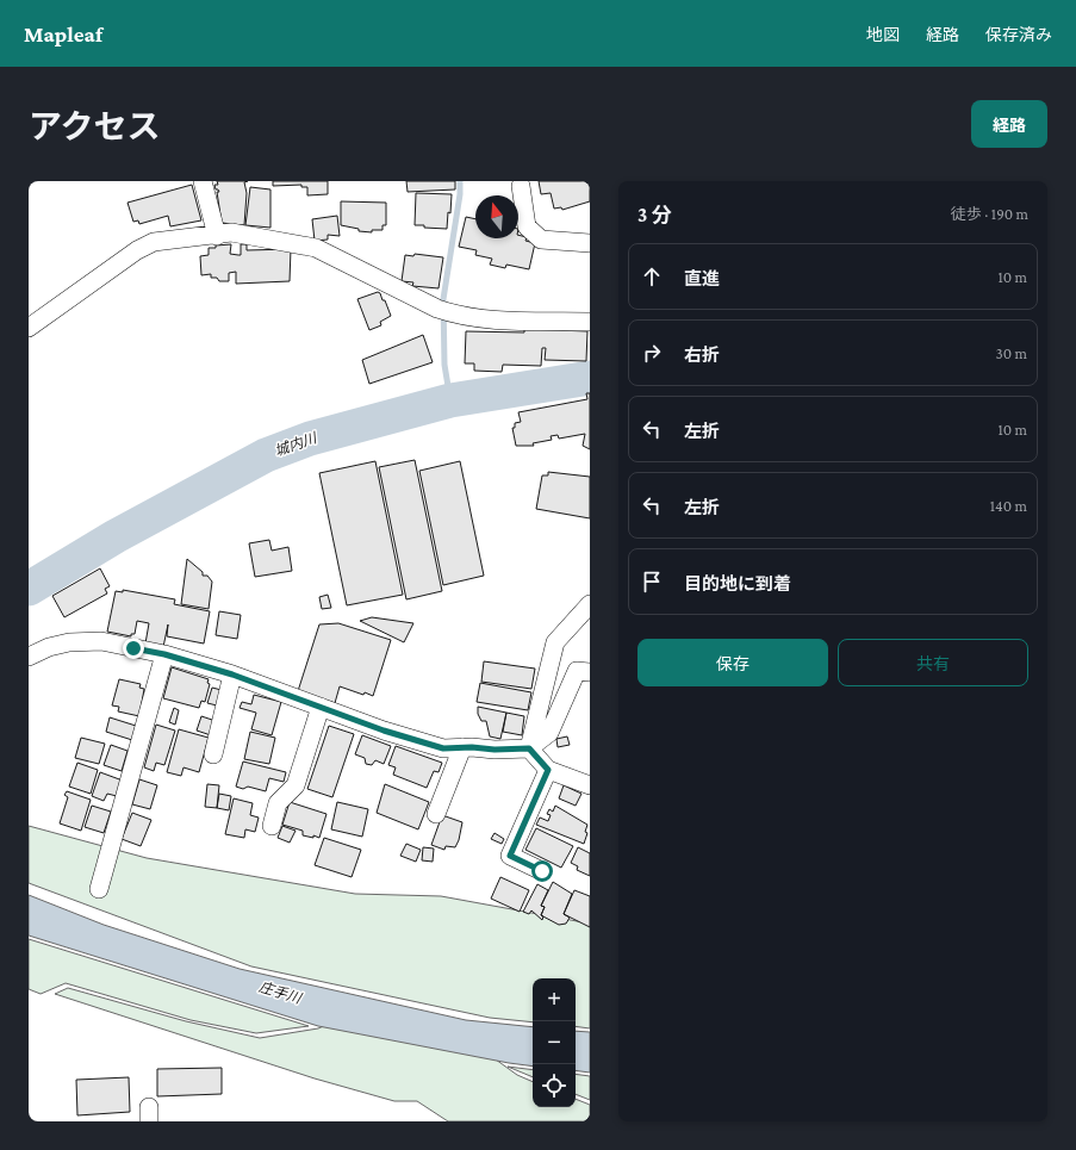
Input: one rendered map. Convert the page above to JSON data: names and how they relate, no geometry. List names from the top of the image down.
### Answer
{
  "water": ["城内川", "庄手川"],
  "north": "top",
  "page": {
    "header": "Mapleaf",
    "nav": ["地図", "経路", "保存済み"],
    "title": "アクセス",
    "buttons": [
      "経路",
      ["保存", "共有"]
    ],
    "heading": ["3 分", "徒歩 · 190 m"],
    "list": [
      ["直進", "10 m"],
      ["右折", "30 m"],
      ["左折", "10 m"],
      ["左折", "140 m"],
      "目的地に到着"
    ],
    "map_buttons": ["+", "−"]
  }
}
